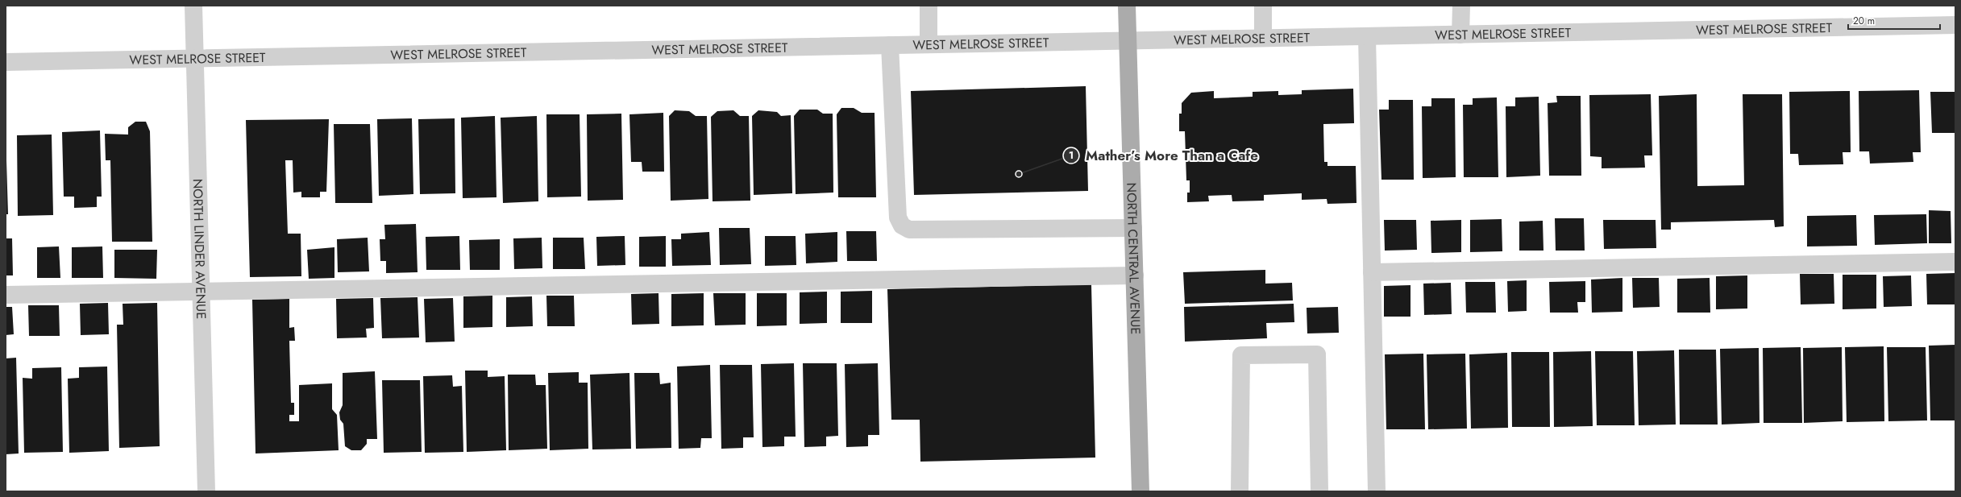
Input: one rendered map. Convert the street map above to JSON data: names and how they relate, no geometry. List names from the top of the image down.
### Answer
{
  "streets": {
    "main road": ["NORTH CENTRAL AVENUE"],
    "street": ["WEST MELROSE STREET", "NORTH LINDER AVENUE"]
  },
  "crossings": [
    ["WEST MELROSE STREET", "NORTH LINDER AVENUE"],
    ["WEST MELROSE STREET", "NORTH CENTRAL AVENUE"]
  ],
  "places": ["Mather’s More Than a Cafe"],
  "scale_bar": "20 m"
}
